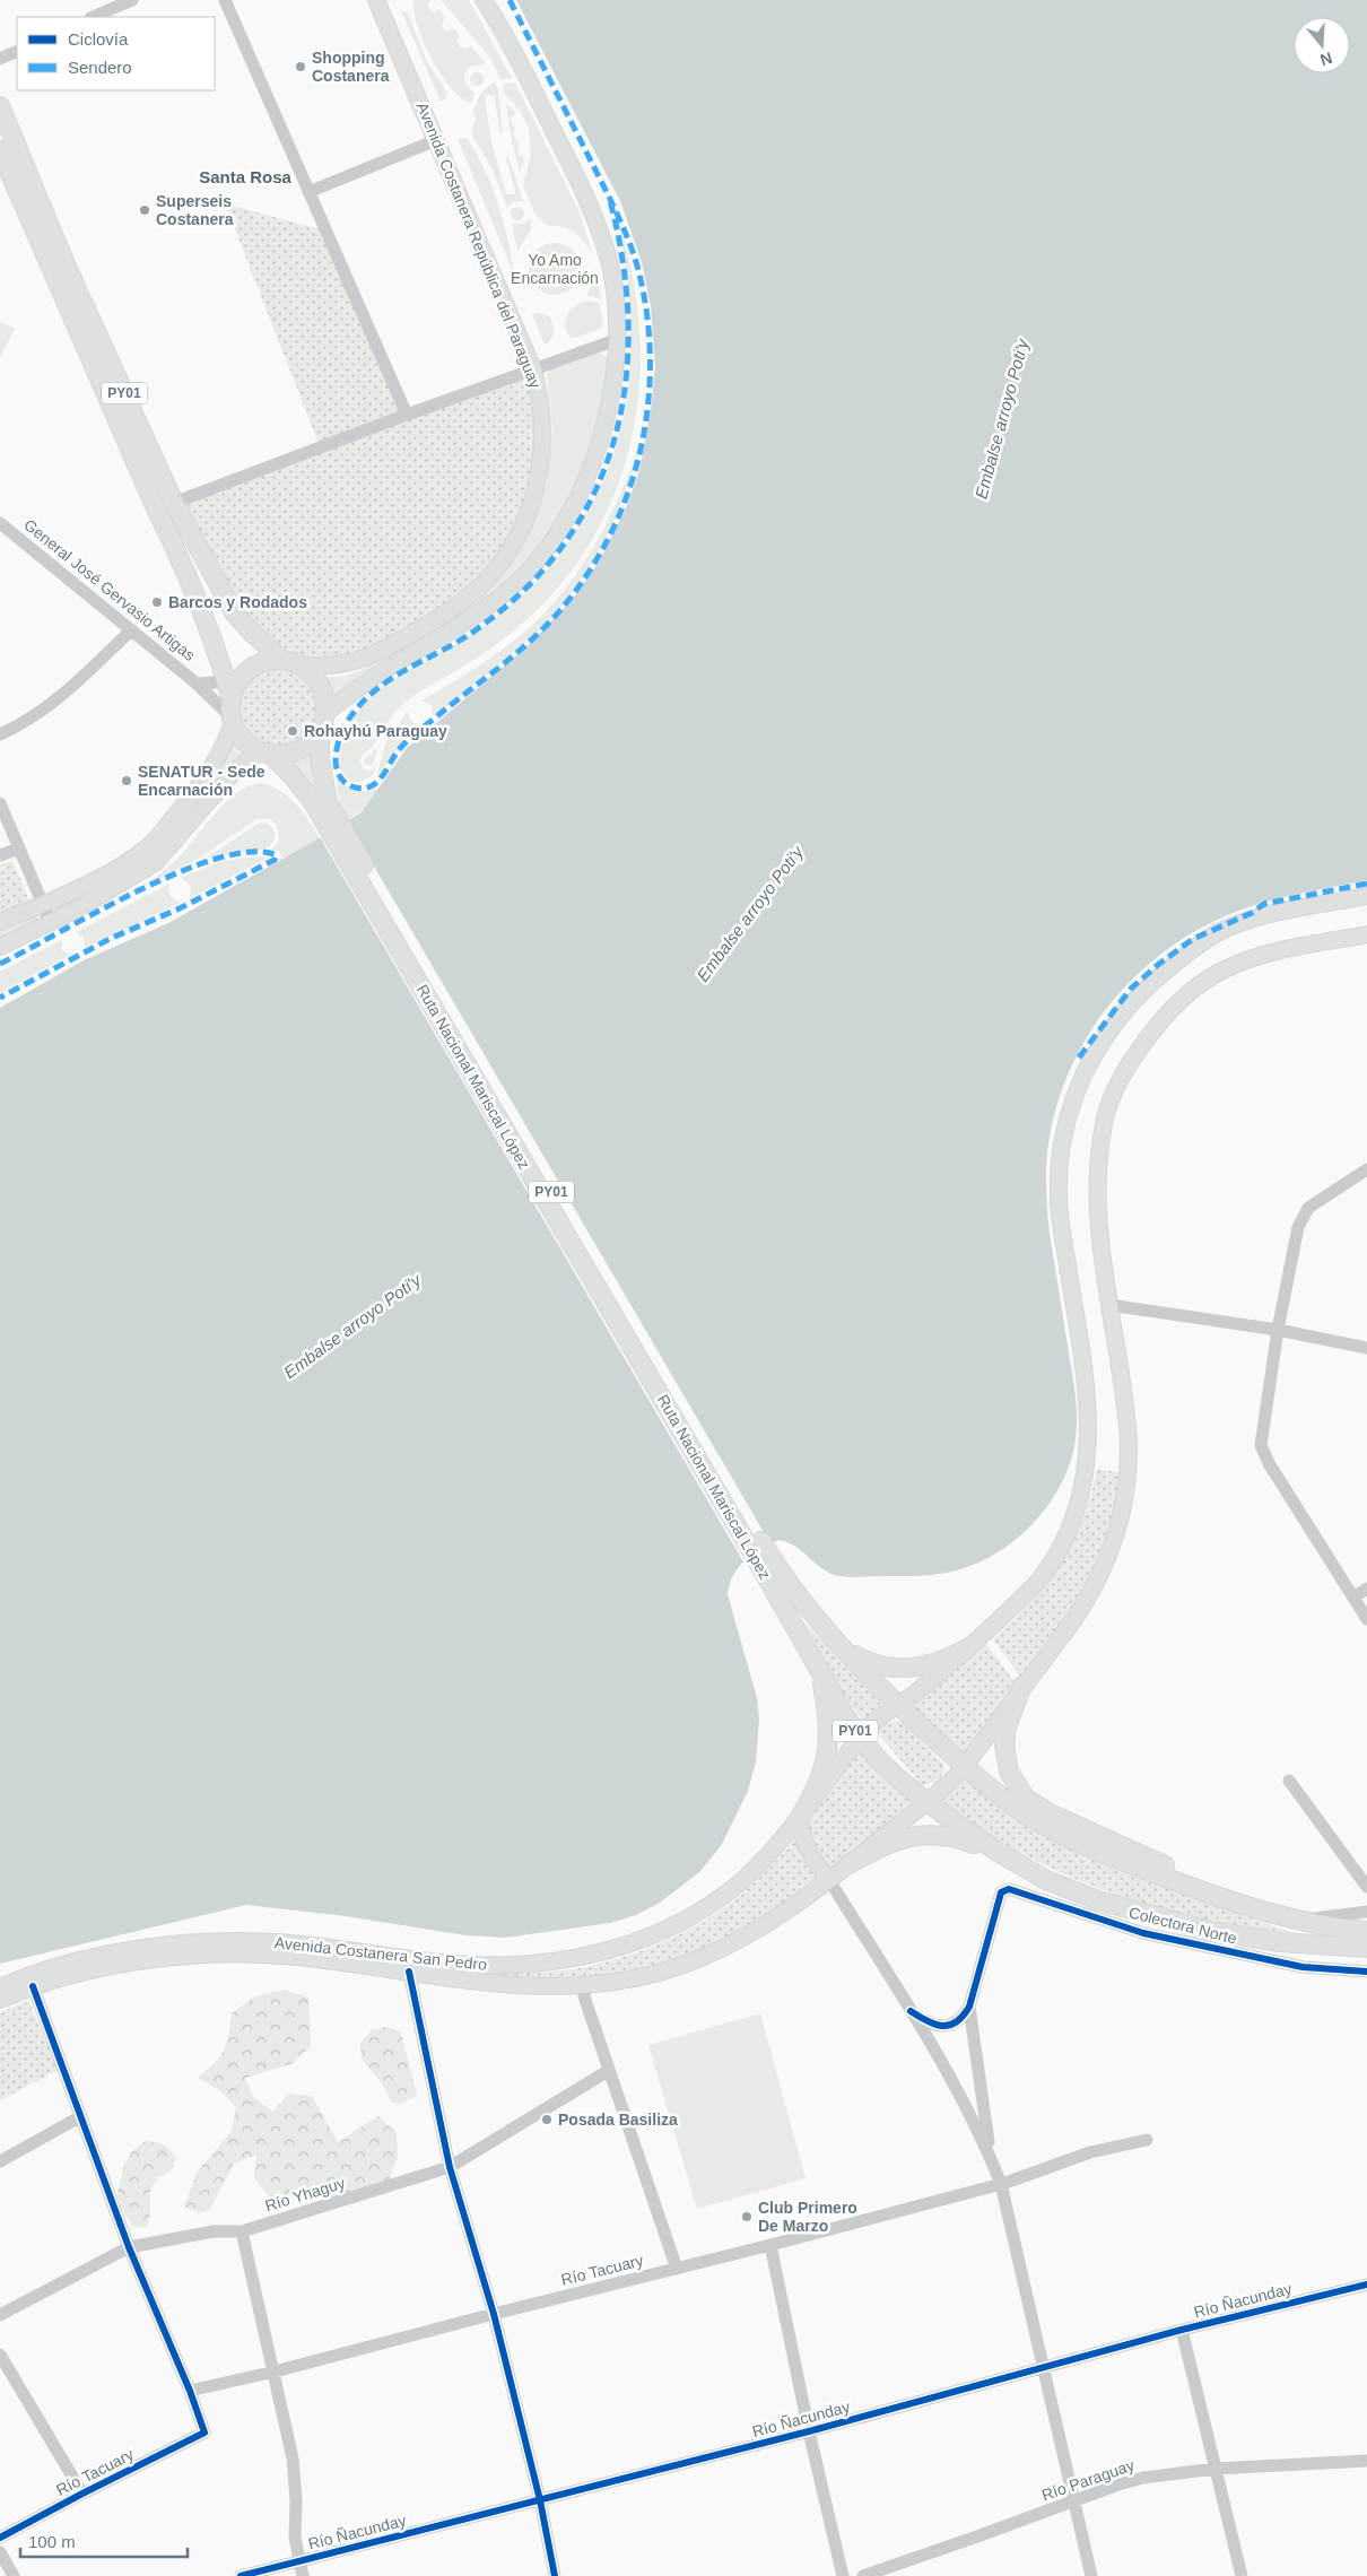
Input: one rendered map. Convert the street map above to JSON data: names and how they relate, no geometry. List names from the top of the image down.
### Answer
{
  "streets": {
    "highway": ["PY01", "Ruta Nacional Mariscal López"],
    "main road": ["Avenida Costanera República del Paraguay", "Avenida Costanera San Pedro"],
    "street": [
      "General José Gervasio Artigas",
      "Colectora Norte",
      "Río Yhaguy",
      "Río Tacuary",
      "Río Ñacunday",
      "Río Paraguay"
    ]
  },
  "crossings": [
    ["Avenida Costanera República del Paraguay", "PY01"],
    ["Avenida Costanera República del Paraguay", "General José Gervasio Artigas"],
    ["Avenida Costanera República del Paraguay", "Ruta Nacional Mariscal López"],
    ["PY01", "General José Gervasio Artigas"],
    ["PY01", "Ruta Nacional Mariscal López"],
    ["General José Gervasio Artigas", "Ruta Nacional Mariscal López"],
    ["Ruta Nacional Mariscal López", "Avenida Costanera San Pedro"]
  ],
  "districts": ["Santa Rosa"],
  "water": ["Embalse arroyo Poti'y"],
  "parks": ["Yo Amo Encarnación"],
  "places": [
    "Shopping Costanera",
    "Superseis Costanera",
    "Barcos y Rodados",
    "Rohayhú Paraguay",
    "SENATUR - Sede Encarnación",
    "Posada Basiliza",
    "Club Primero De Marzo"
  ],
  "legend": ["Ciclovía", "Sendero"],
  "scale_bar": "100 m",
  "north": "bottom"
}
